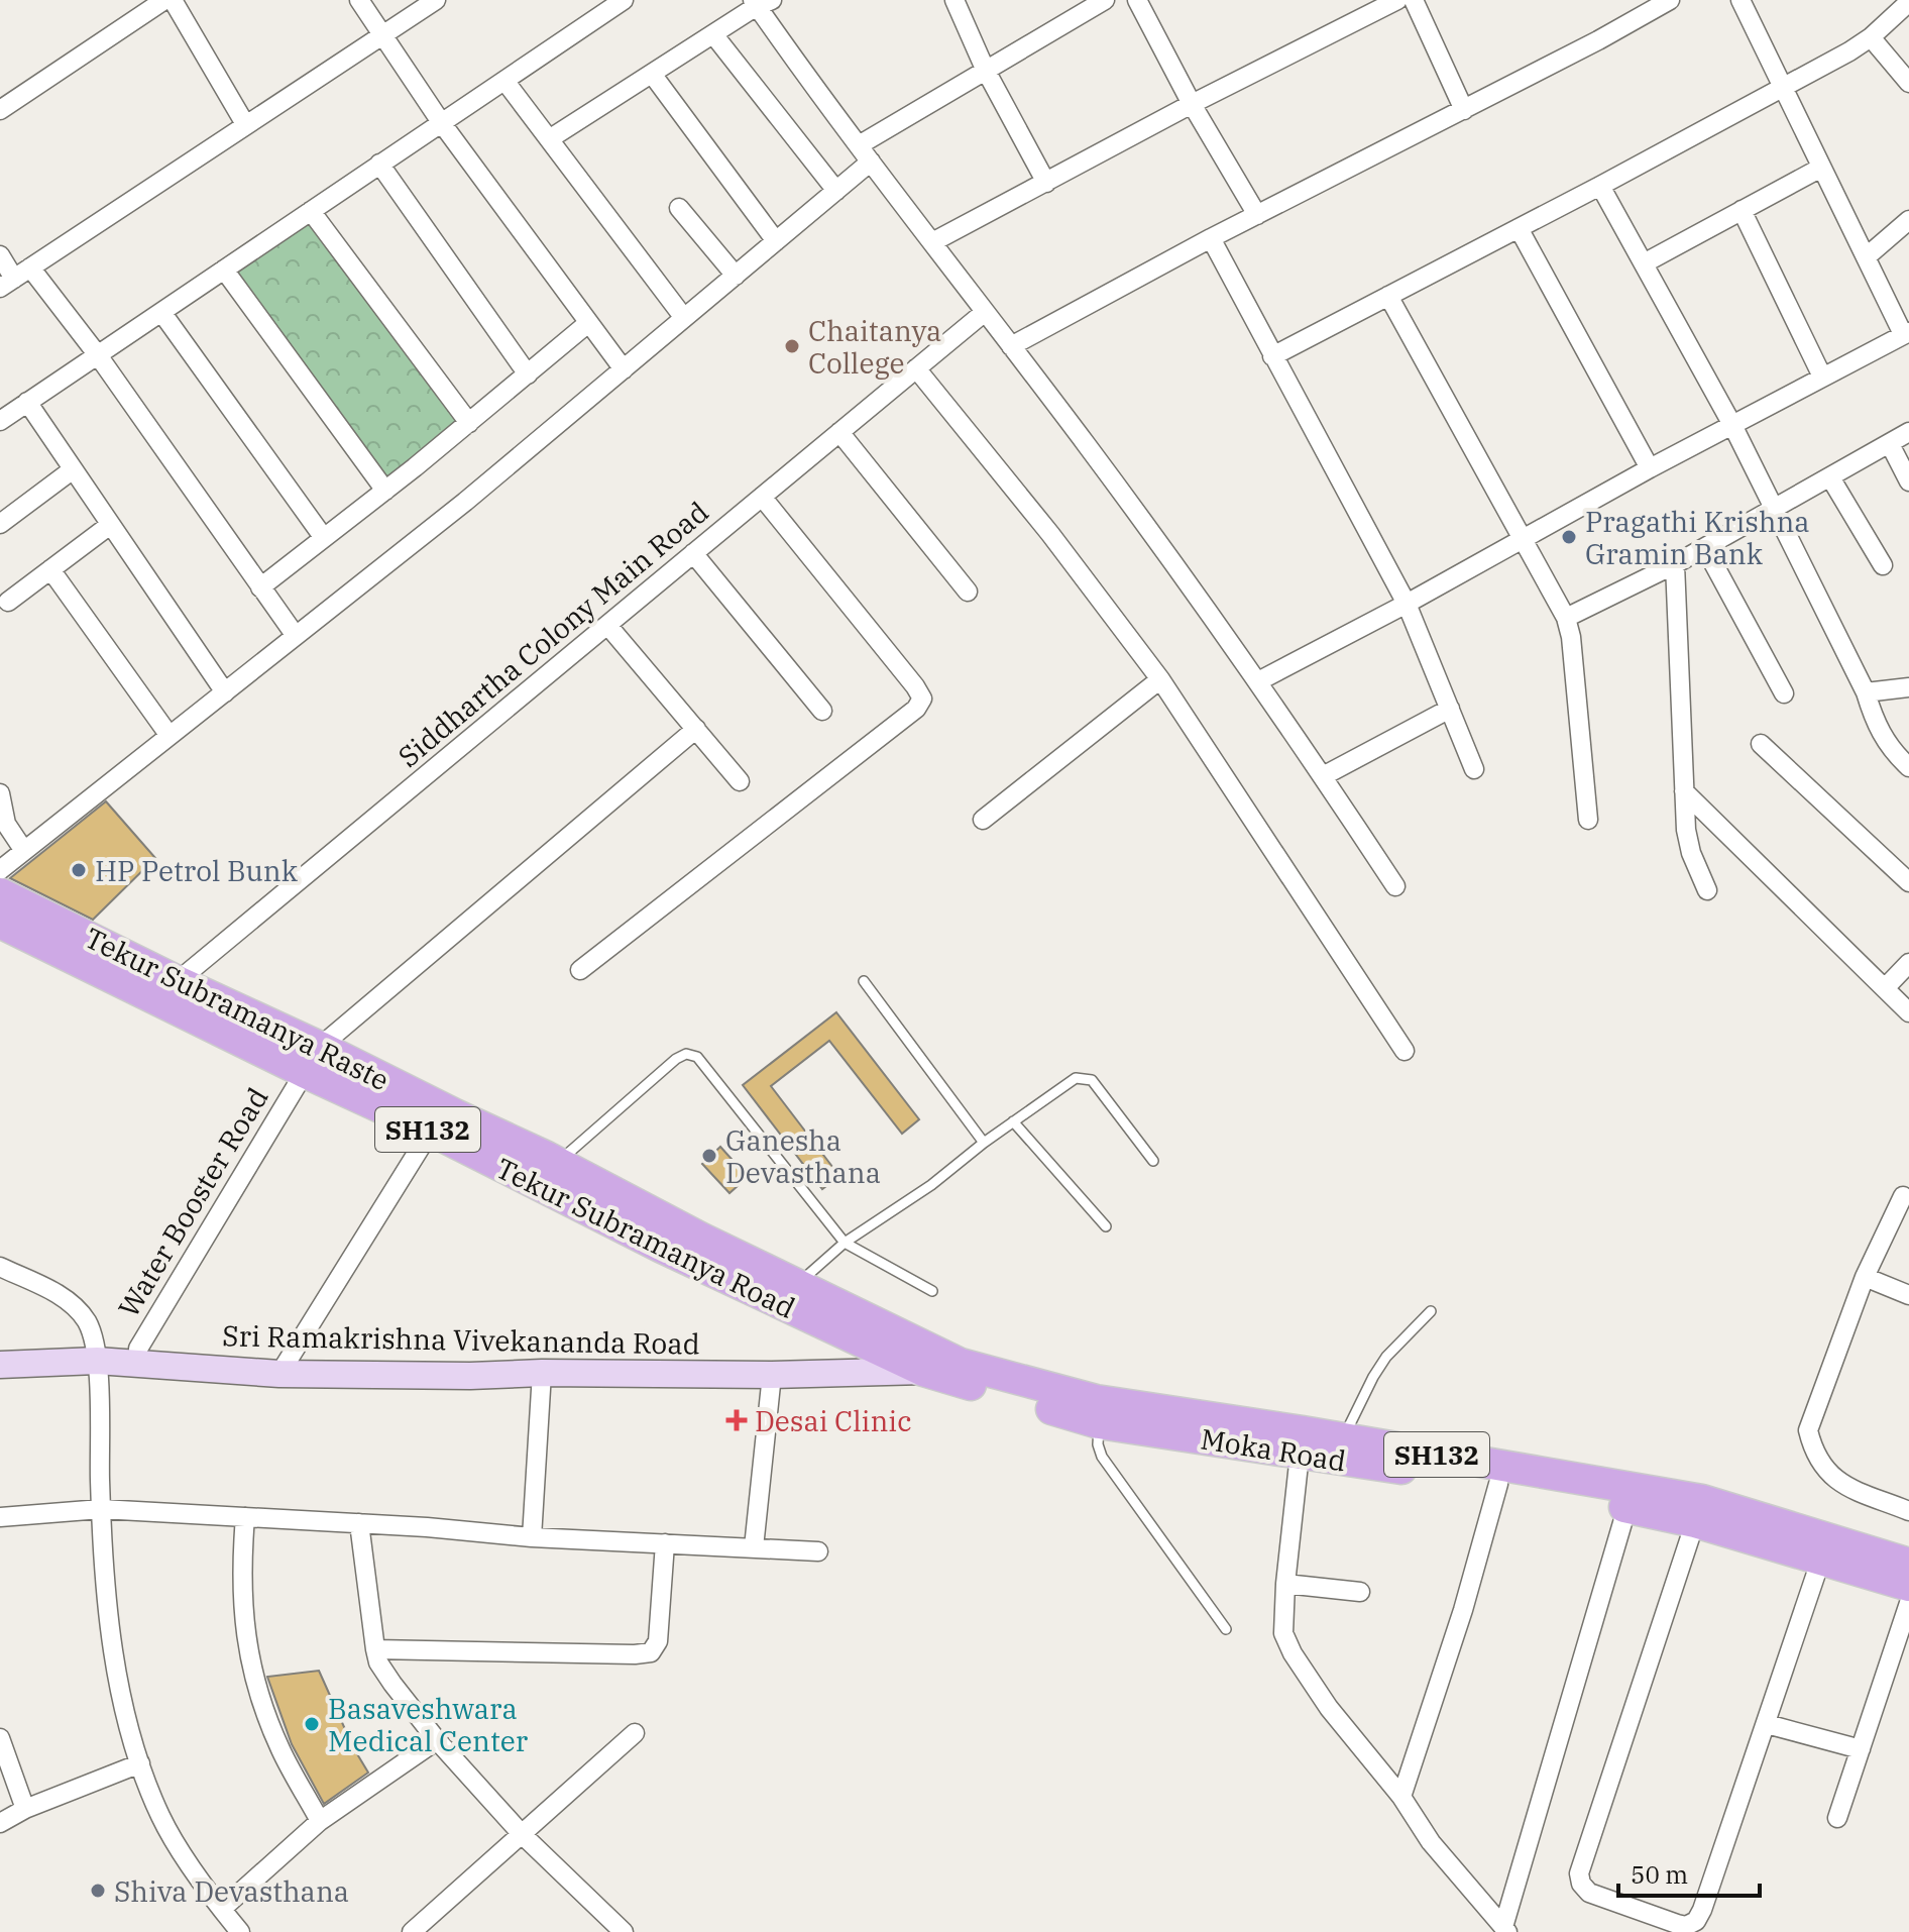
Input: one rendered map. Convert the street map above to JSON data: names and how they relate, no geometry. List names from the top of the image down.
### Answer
{
  "streets": {
    "main road": [
      "Tekur Subramanya Raste",
      "SH132",
      "Tekur Subramanya Road",
      "Sri Ramakrishna Vivekananda Road",
      "Moka Road"
    ],
    "street": ["Siddhartha Colony Main Road", "Water Booster Road"]
  },
  "crossings": [
    ["Siddhartha Colony Main Road", "Tekur Subramanya Raste"],
    ["Siddhartha Colony Main Road", "Tekur Subramanya Road"],
    ["Tekur Subramanya Raste", "SH132"],
    ["Tekur Subramanya Raste", "Water Booster Road"],
    ["Tekur Subramanya Raste", "Tekur Subramanya Road"],
    ["SH132", "Tekur Subramanya Road"],
    ["SH132", "Sri Ramakrishna Vivekananda Road"],
    ["SH132", "Moka Road"],
    ["Water Booster Road", "Tekur Subramanya Road"],
    ["Water Booster Road", "Sri Ramakrishna Vivekananda Road"],
    ["Sri Ramakrishna Vivekananda Road", "Moka Road"]
  ],
  "places": {
    "other": [
      "Chaitanya College",
      "Pragathi Krishna Gramin Bank",
      "HP Petrol Bunk",
      "Ganesha Devasthana",
      "Basaveshwara Medical Center",
      "Shiva Devasthana"
    ],
    "health": ["Desai Clinic"]
  },
  "scale_bar": "50 m"
}
